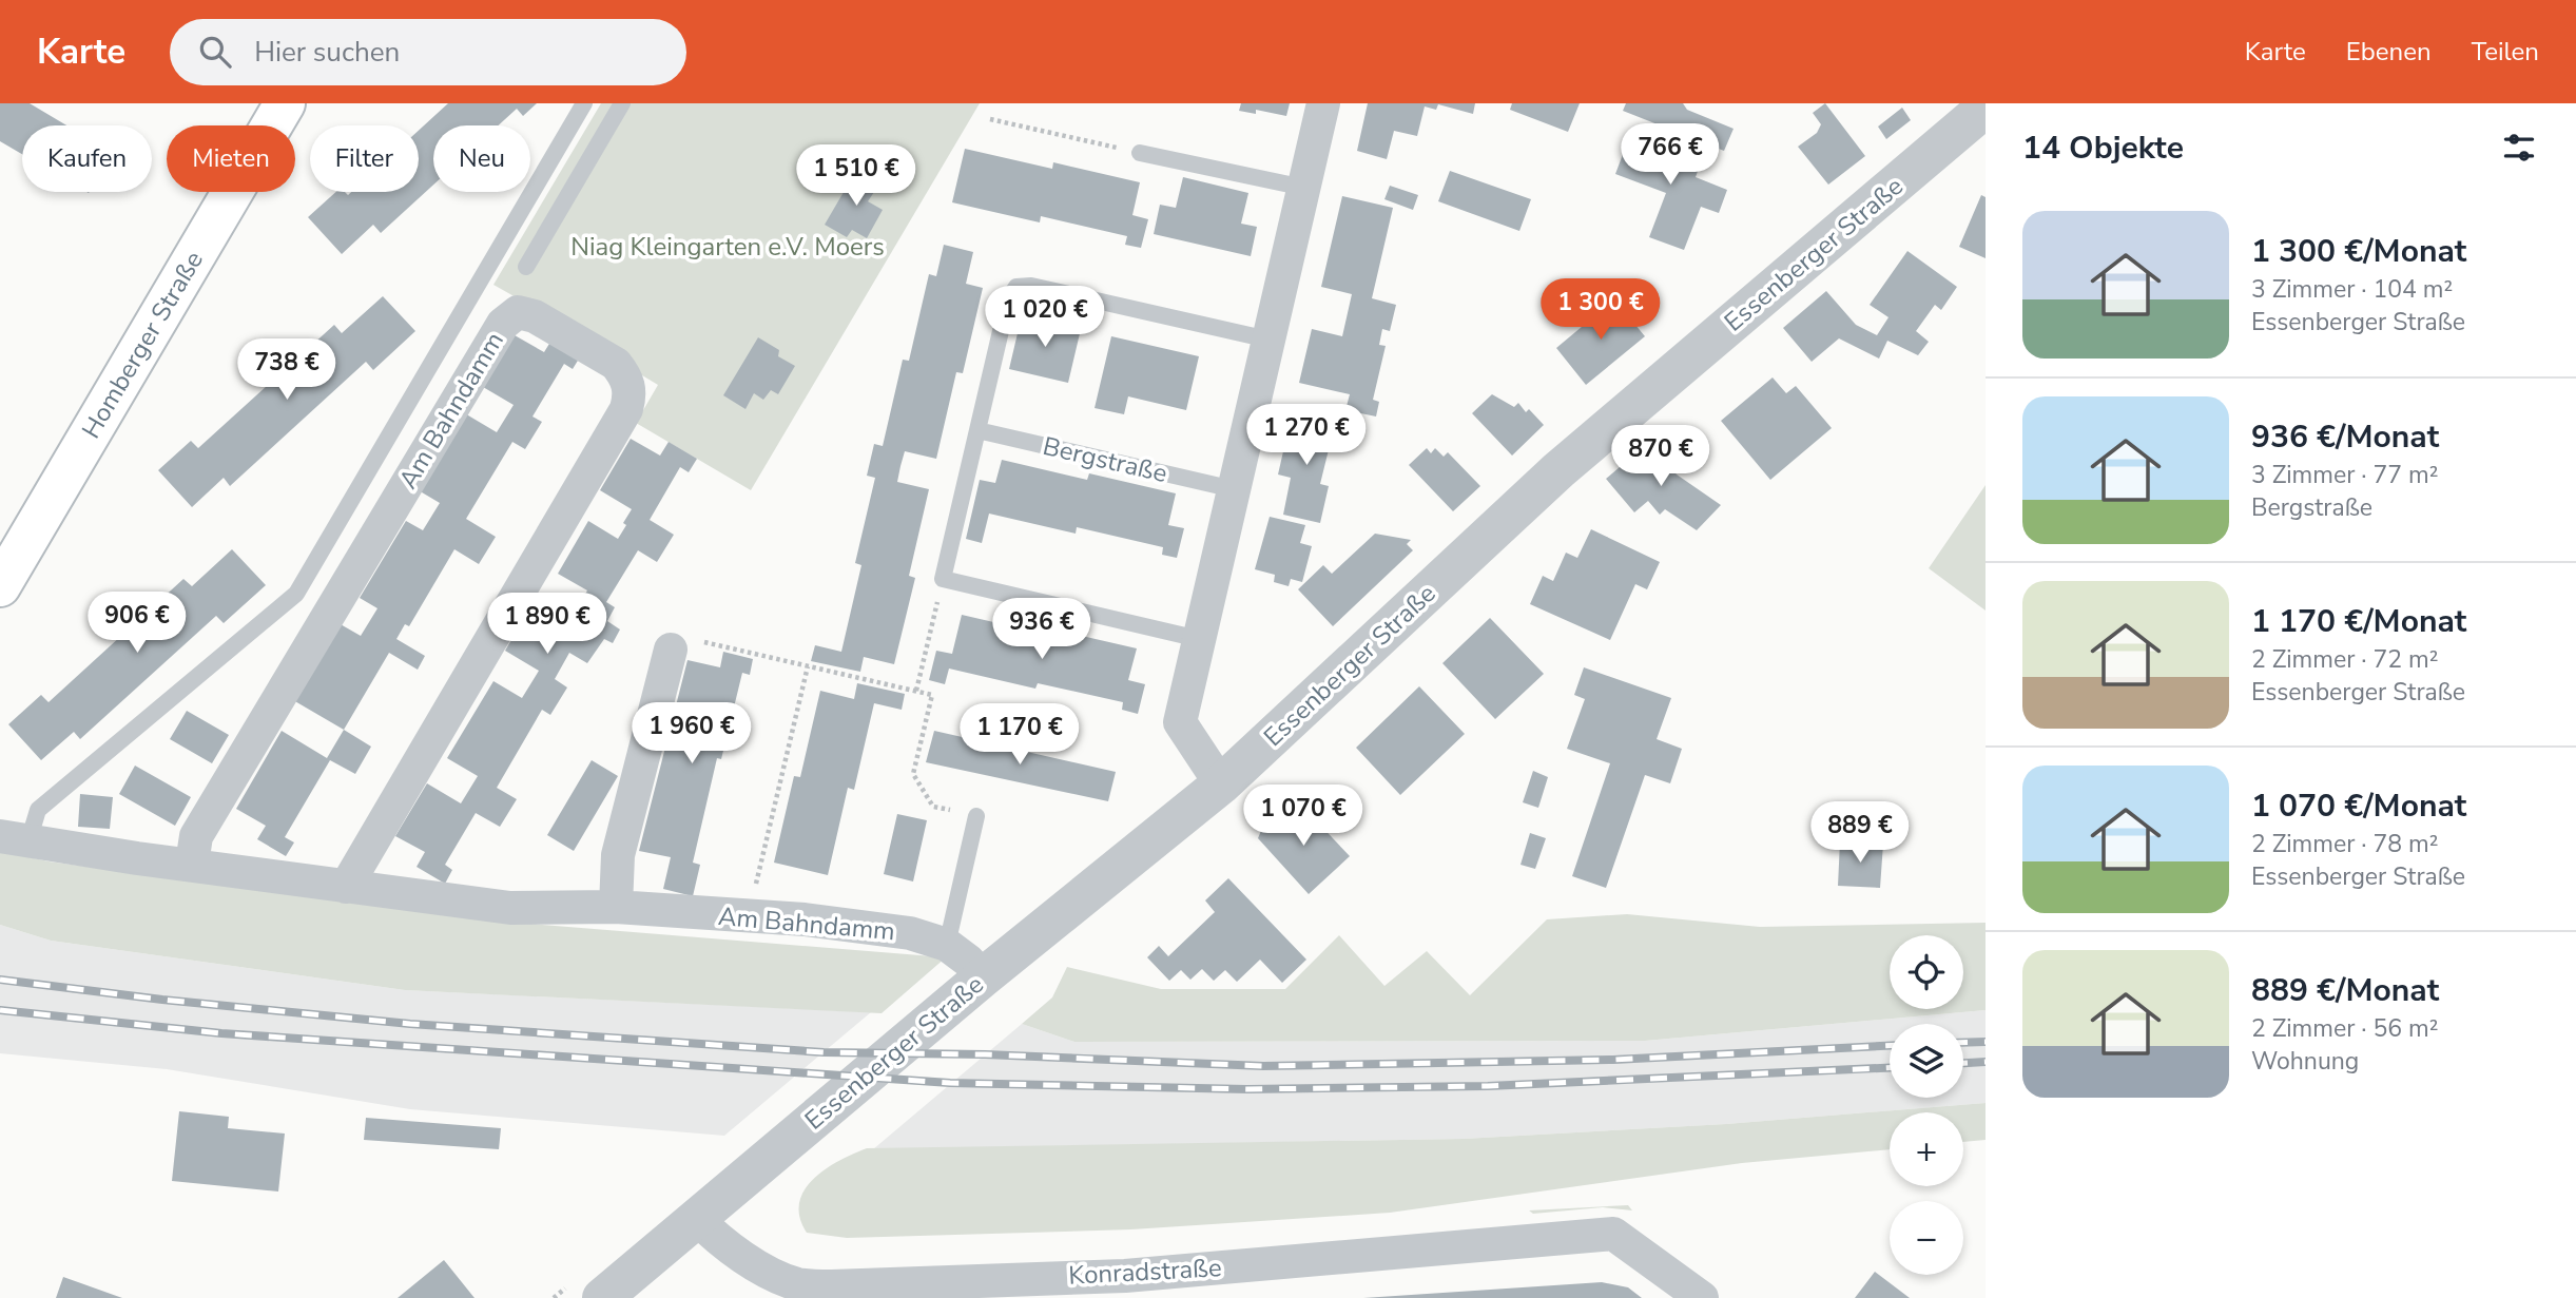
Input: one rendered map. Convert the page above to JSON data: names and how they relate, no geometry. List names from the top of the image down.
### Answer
{
  "streets": {
    "main road": ["Homberger Straße"],
    "street": ["Essenberger Straße", "Am Bahndamm", "Konradstraße"],
    "lane": ["Bergstraße"]
  },
  "crossings": [
    ["Essenberger Straße", "Am Bahndamm"],
    ["Essenberger Straße", "Konradstraße"]
  ],
  "parks": ["Niag Kleingarten e.V. Moers"],
  "page": {
    "header": "Karte",
    "search": "Hier suchen",
    "nav": ["Karte", "Ebenen", "Teilen"],
    "heading": "14 Objekte",
    "price": [
      "766 €",
      "1 510 €",
      "1 300 €",
      "1 020 €",
      "738 €",
      "1 270 €",
      "870 €",
      "906 €",
      "1 890 €",
      "936 €",
      "1 960 €",
      "1 170 €",
      "1 070 €",
      "889 €"
    ],
    "chip": [
      "Kaufen",
      "Mieten",
      "Filter",
      "Neu"
    ],
    "list": [
      {
        "name": "1 300 €/Monat",
        "note": "3 Zimmer · 104 m² · Essenberger Straße"
      },
      {
        "name": "936 €/Monat",
        "note": "3 Zimmer · 77 m² · Bergstraße"
      },
      {
        "name": "1 170 €/Monat",
        "note": "2 Zimmer · 72 m² · Essenberger Straße"
      },
      {
        "name": "1 070 €/Monat",
        "note": "2 Zimmer · 78 m² · Essenberger Straße"
      },
      {
        "name": "889 €/Monat",
        "note": "2 Zimmer · 56 m² · Wohnung"
      }
    ],
    "map_buttons": ["+", "−"]
  }
}
